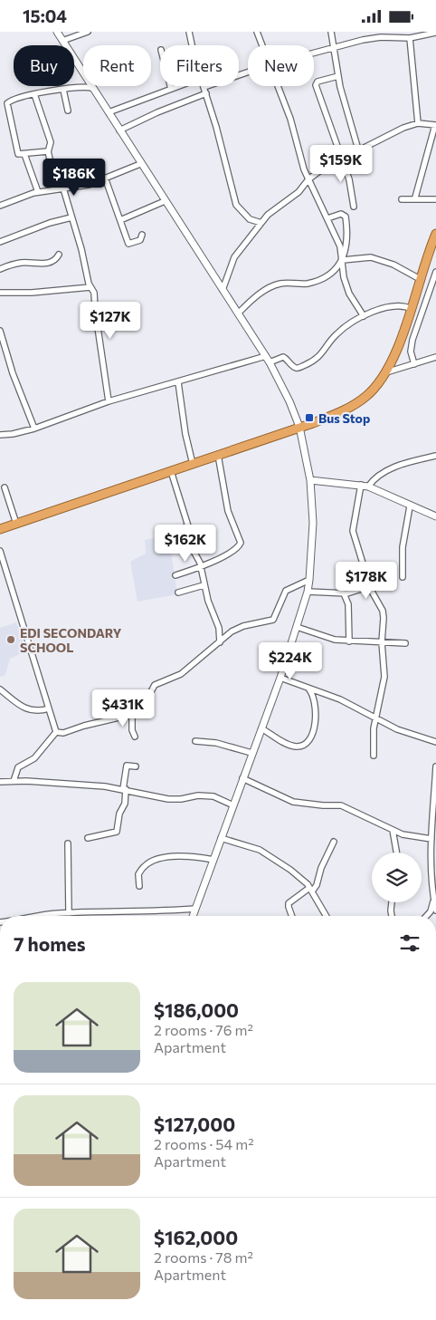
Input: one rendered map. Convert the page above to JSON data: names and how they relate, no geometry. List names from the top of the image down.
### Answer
{
  "places": {
    "transit": ["Bus Stop"],
    "other": ["EDI SECONDARY SCHOOL"]
  },
  "page": {
    "status": "15:04",
    "chip": [
      "Buy",
      "Rent",
      "Filters",
      "New"
    ],
    "price": [
      "$159K",
      "$186K",
      "$127K",
      "$162K",
      "$178K",
      "$224K",
      "$431K"
    ],
    "heading": "7 homes",
    "list": [
      {
        "name": "$186,000",
        "note": "2 rooms · 76 m² · Apartment"
      },
      {
        "name": "$127,000",
        "note": "2 rooms · 54 m² · Apartment"
      },
      {
        "name": "$162,000",
        "note": "2 rooms · 78 m² · Apartment"
      }
    ]
  }
}
